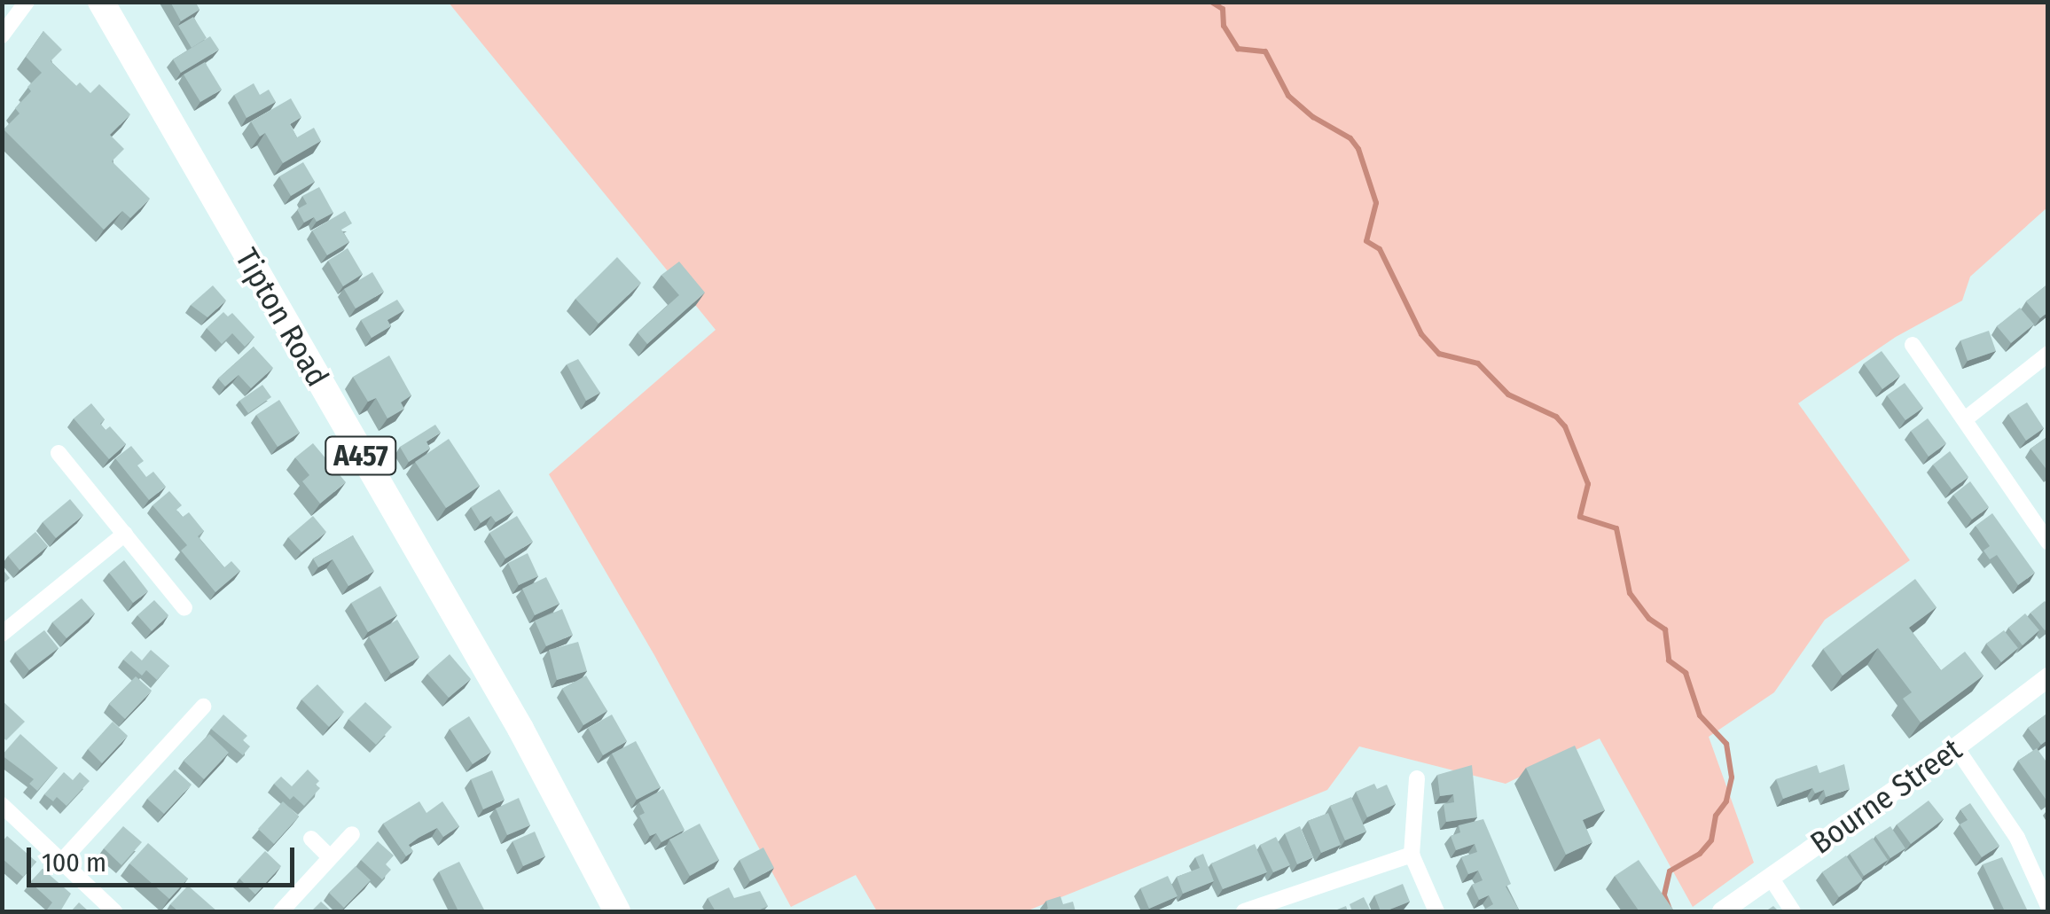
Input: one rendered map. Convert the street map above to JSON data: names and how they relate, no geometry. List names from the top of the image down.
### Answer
{
  "streets": {
    "main road": ["Tipton Road", "A457"],
    "street": ["Bourne Street"]
  },
  "scale_bar": "100 m"
}
